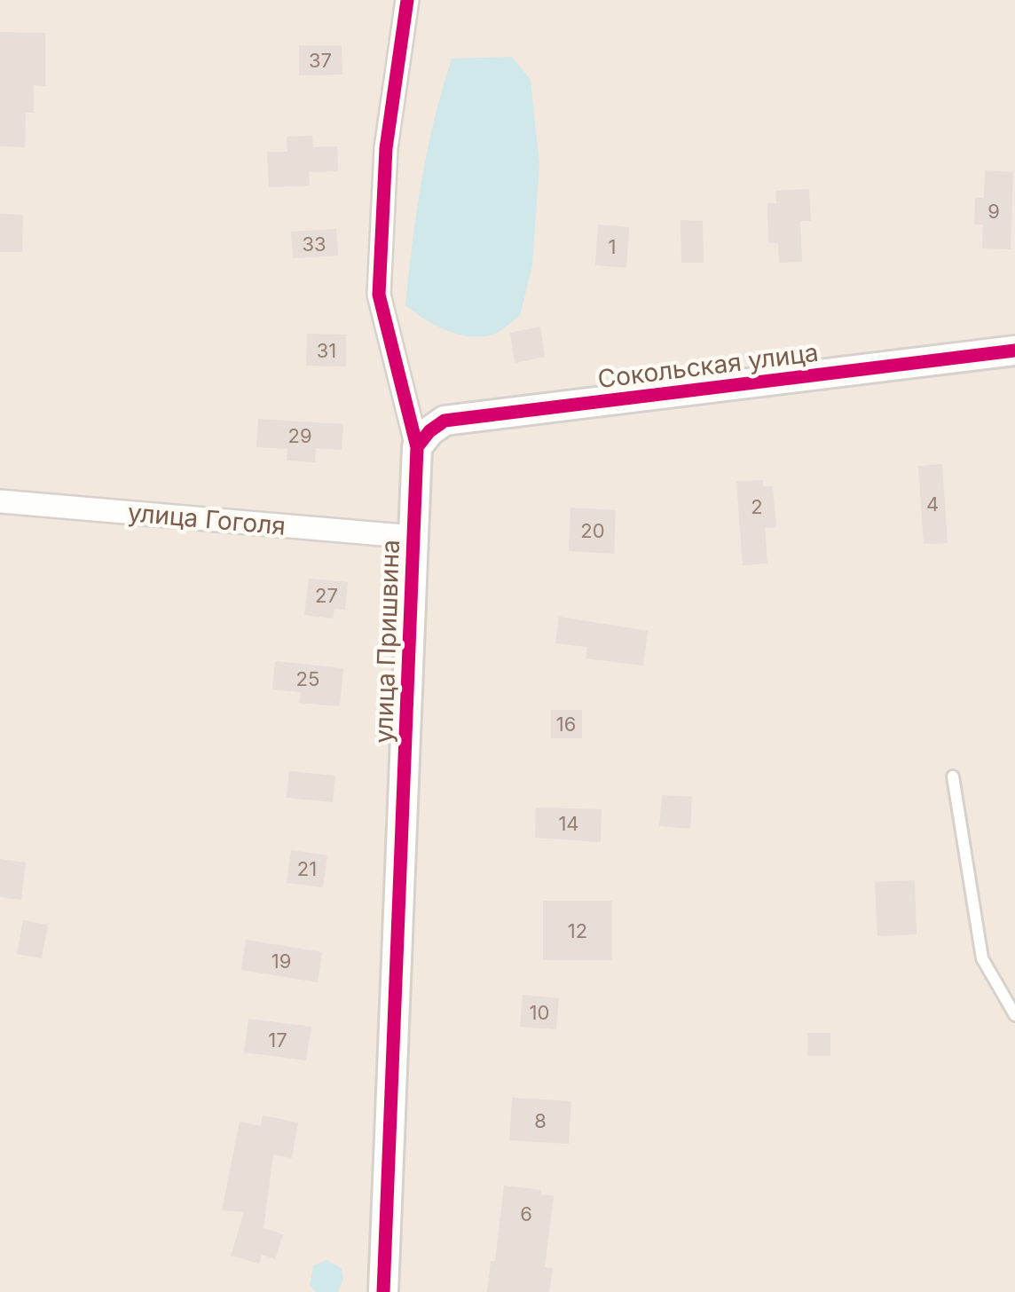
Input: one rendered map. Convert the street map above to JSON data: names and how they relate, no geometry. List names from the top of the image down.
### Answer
{
  "streets": {
    "street": ["Сокольская улица", "улица Гоголя", "улица Пришвина"]
  },
  "crossings": [
    ["Сокольская улица", "улица Пришвина"],
    ["улица Гоголя", "улица Пришвина"]
  ],
  "house_numbers": [
    "37",
    "9",
    "33",
    "1",
    "31",
    "29",
    "4",
    "2",
    "20",
    "27",
    "25",
    "16",
    "14",
    "21",
    "12",
    "19",
    "10",
    "17",
    "8",
    "6"
  ]
}
